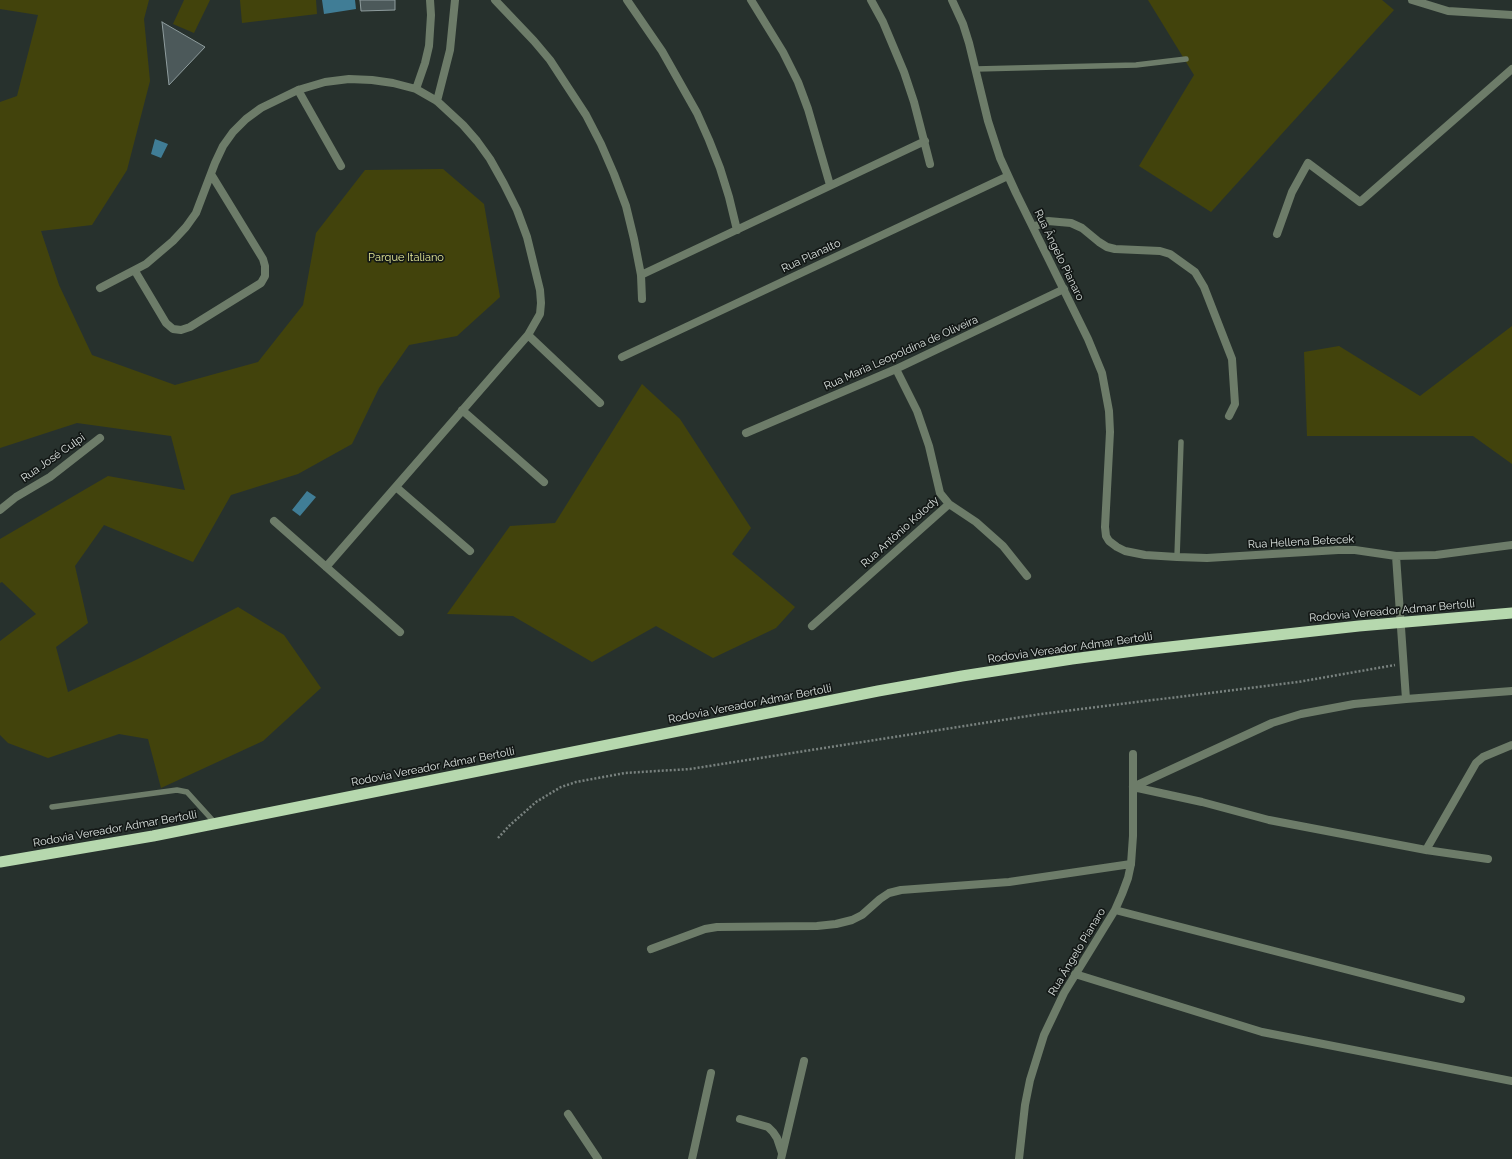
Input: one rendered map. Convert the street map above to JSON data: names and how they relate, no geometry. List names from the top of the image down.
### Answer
{
  "streets": {
    "highway": ["Rodovia Vereador Admar Bertolli"],
    "street": [
      "Rua Ângelo Pianaro",
      "Rua Planalto",
      "Rua Maria Leopoldina de Oliveira",
      "Rua José Culpi",
      "Rua Antônio Kolody",
      "Rua Hellena Betecek"
    ]
  },
  "crossings": [
    ["Rua Ângelo Pianaro", "Rua Planalto"],
    ["Rua Ângelo Pianaro", "Rua Maria Leopoldina de Oliveira"],
    ["Rua Ângelo Pianaro", "Rua Hellena Betecek"],
    ["Rua Maria Leopoldina de Oliveira", "Rua Antônio Kolody"]
  ],
  "parks": ["Parque Italiano"]
}
